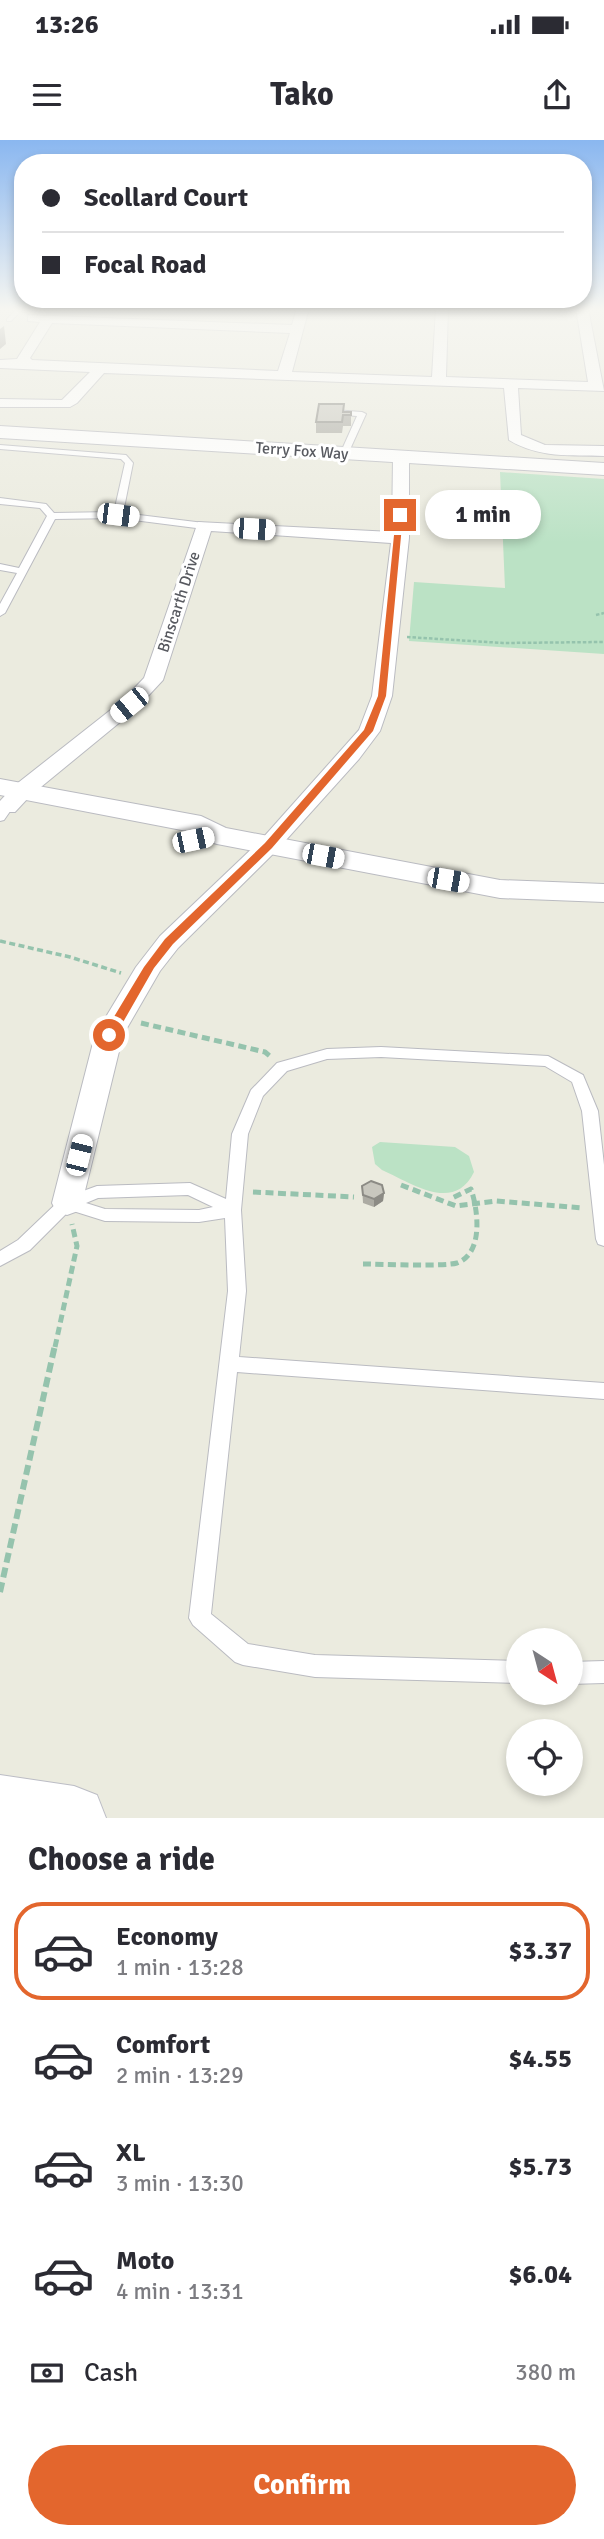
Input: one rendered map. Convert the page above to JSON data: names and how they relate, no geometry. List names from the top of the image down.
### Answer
{
  "streets": {
    "street": ["Terry Fox Way", "Binscarth Drive"]
  },
  "north": "bottom right",
  "page": {
    "status": "13:26",
    "header": "Tako",
    "banner": ["Scollard Court", "Focal Road"],
    "bubble": "1 min",
    "heading": "Choose a ride",
    "list": [
      {
        "name": "Economy",
        "note": "1 min · 13:28",
        "value": "$3.37"
      },
      {
        "name": "Comfort",
        "note": "2 min · 13:29",
        "value": "$4.55"
      },
      {
        "name": "XL",
        "note": "3 min · 13:30",
        "value": "$5.73"
      },
      {
        "name": "Moto",
        "note": "4 min · 13:31",
        "value": "$6.04"
      }
    ],
    "pay": ["Cash", "380 m"],
    "buttons": "Confirm"
  }
}
